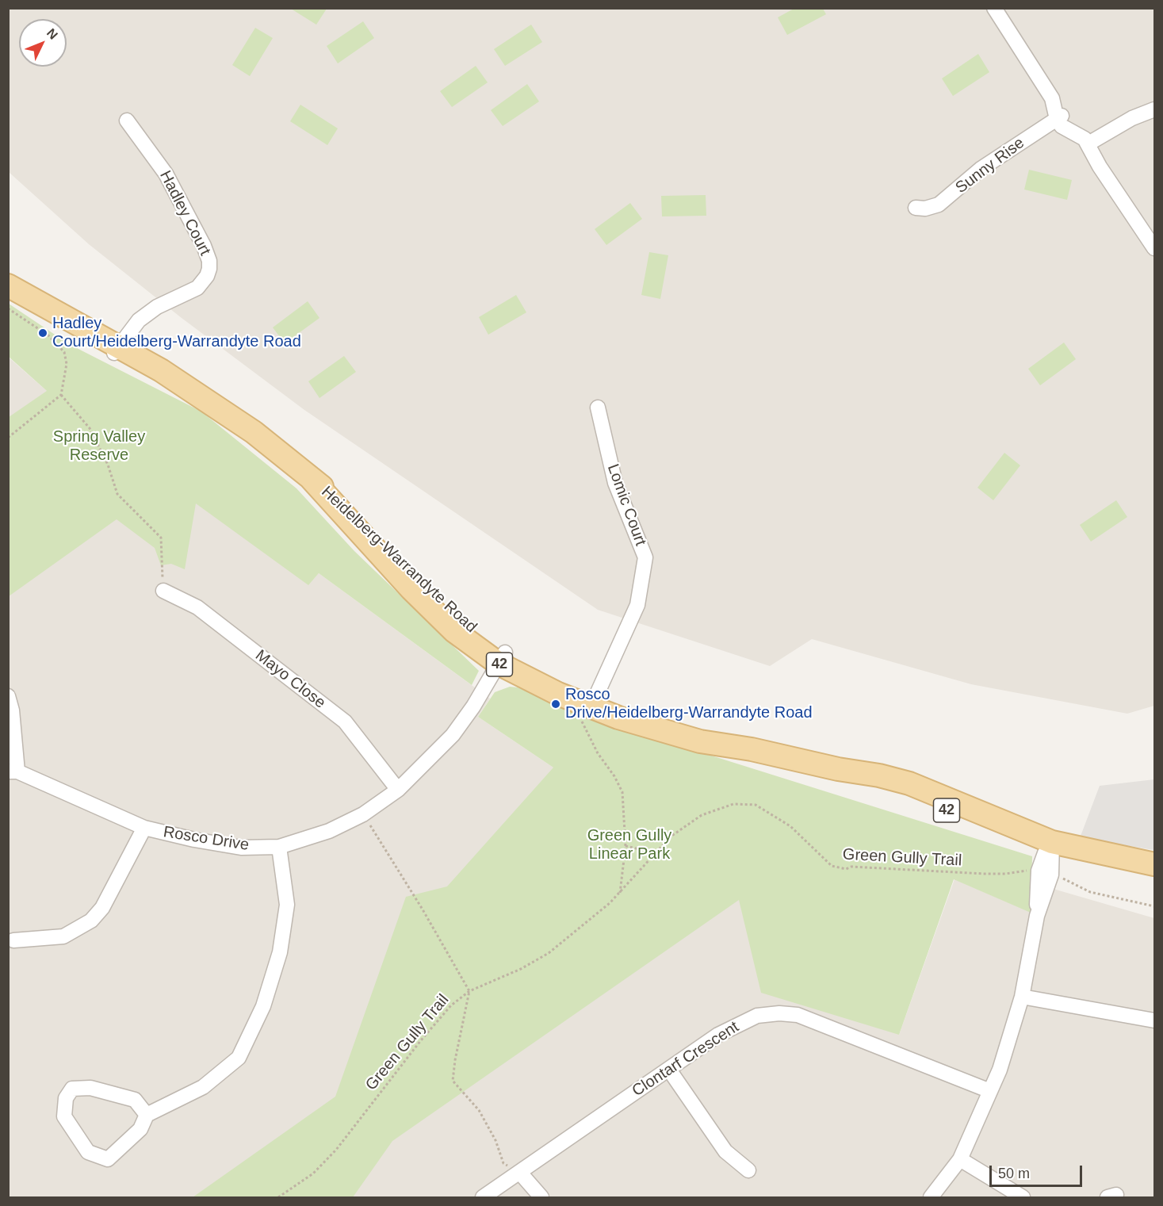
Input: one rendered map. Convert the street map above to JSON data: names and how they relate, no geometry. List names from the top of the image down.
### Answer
{
  "streets": {
    "main road": ["Heidelberg-Warrandyte Road", "42"],
    "street": [
      "Sunny Rise",
      "Hadley Court",
      "Lomic Court",
      "Mayo Close",
      "Rosco Drive",
      "Clontarf Crescent"
    ],
    "path": ["Green Gully Trail"]
  },
  "crossings": [
    ["Hadley Court", "Heidelberg-Warrandyte Road"],
    ["Lomic Court", "Heidelberg-Warrandyte Road"],
    ["Heidelberg-Warrandyte Road", "Rosco Drive"],
    ["Heidelberg-Warrandyte Road", "Green Gully Trail"],
    ["Mayo Close", "Rosco Drive"]
  ],
  "parks": ["Spring Valley Reserve", "Green Gully Linear Park"],
  "places": ["Hadley Court/Heidelberg-Warrandyte Road", "Rosco Drive/Heidelberg-Warrandyte Road"],
  "scale_bar": "50 m",
  "north": "top right"
}
